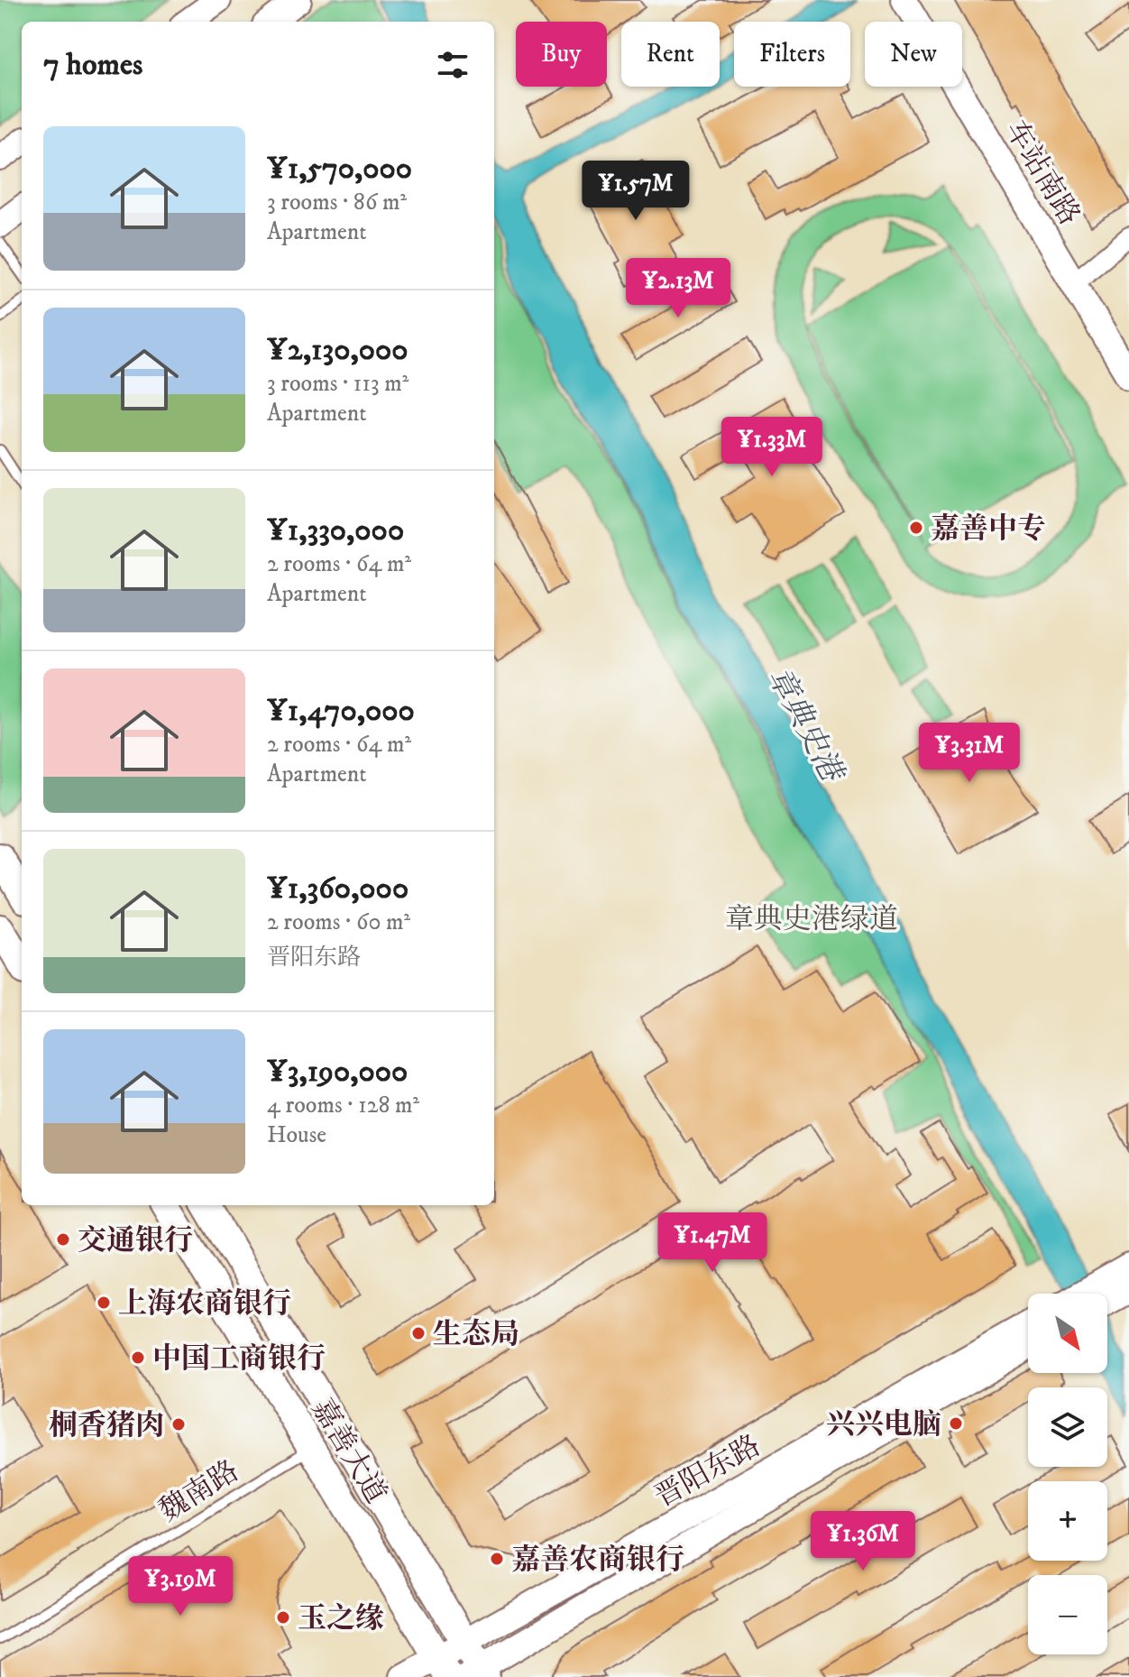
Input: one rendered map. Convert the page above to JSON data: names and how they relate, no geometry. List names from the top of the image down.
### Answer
{
  "streets": {
    "main road": ["车站南路", "嘉善大道", "晋阳东路"],
    "lane": ["魏南路"]
  },
  "crossings": [
    ["嘉善大道", "晋阳东路"],
    ["嘉善大道", "魏南路"]
  ],
  "water": ["章典史港"],
  "parks": ["章典史港绿道"],
  "places": [
    "嘉善中专",
    "交通银行",
    "上海农商银行",
    "生态局",
    "中国工商银行",
    "兴兴电脑",
    "桐香猪肉",
    "嘉善农商银行",
    "玉之缘"
  ],
  "north": "bottom right",
  "page": {
    "chip": [
      "Buy",
      "Rent",
      "Filters",
      "New"
    ],
    "heading": "7 homes",
    "list": [
      {
        "name": "¥1,570,000",
        "note": "3 rooms · 86 m² · Apartment"
      },
      {
        "name": "¥2,130,000",
        "note": "3 rooms · 113 m² · Apartment"
      },
      {
        "name": "¥1,330,000",
        "note": "2 rooms · 64 m² · Apartment"
      },
      {
        "name": "¥1,470,000",
        "note": "2 rooms · 64 m² · Apartment"
      },
      {
        "name": "¥1,360,000",
        "note": "2 rooms · 60 m² · 晋阳东路"
      },
      {
        "name": "¥3,190,000",
        "note": "4 rooms · 128 m² · House"
      }
    ],
    "price": [
      "¥1.57M",
      "¥2.13M",
      "¥1.33M",
      "¥3.31M",
      "¥1.47M",
      "¥1.36M",
      "¥3.19M"
    ],
    "map_buttons": ["+", "−"]
  }
}
